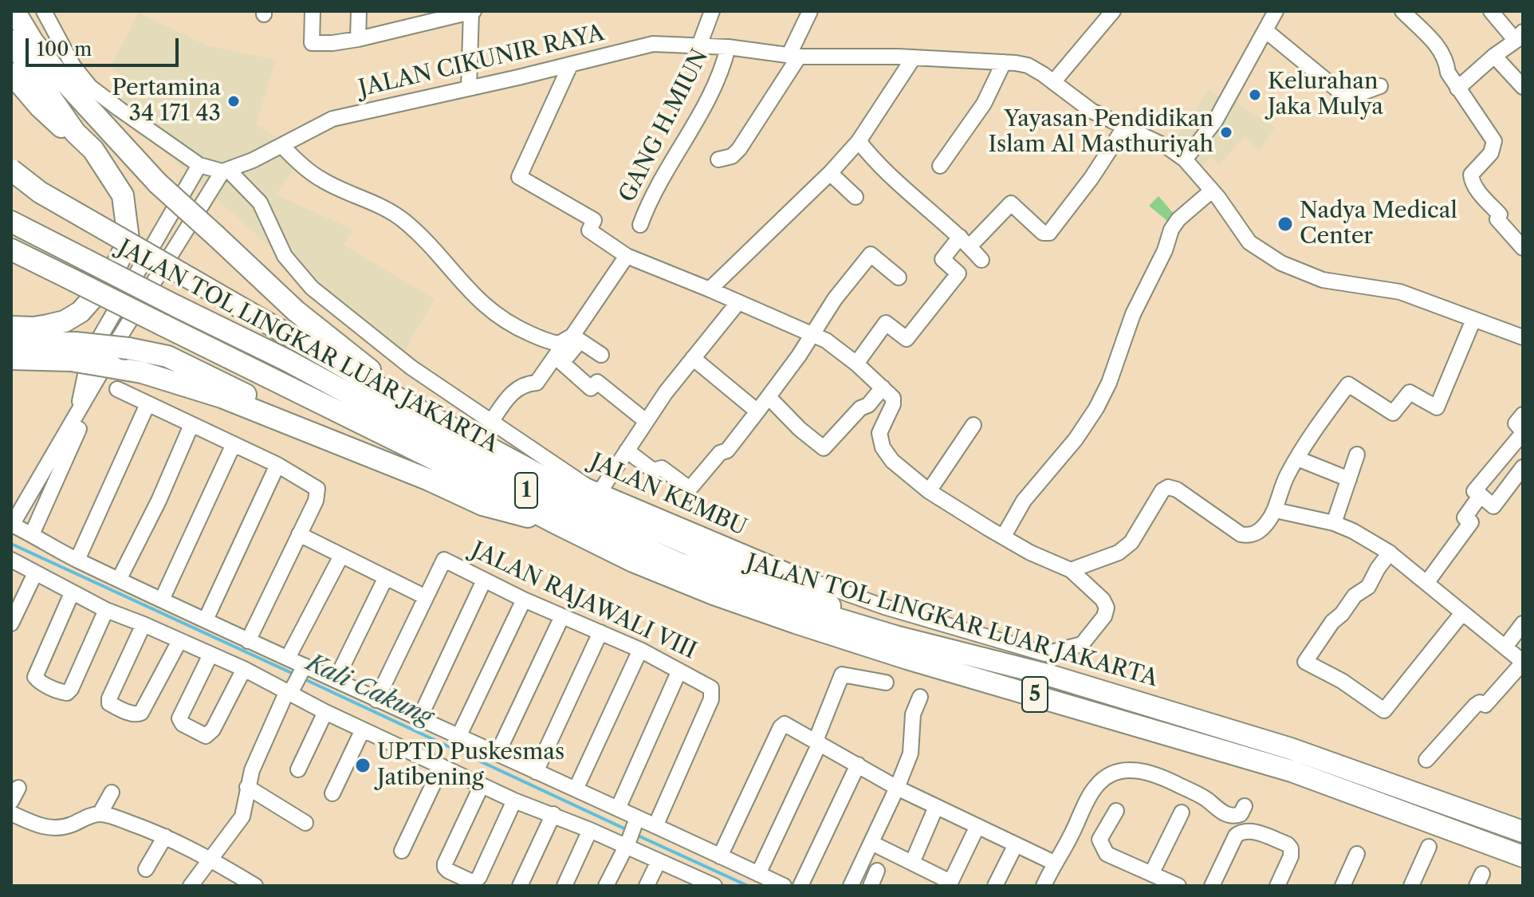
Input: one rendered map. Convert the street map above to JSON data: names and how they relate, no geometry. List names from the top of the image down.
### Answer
{
  "streets": {
    "highway": ["JALAN TOL LINGKAR LUAR JAKARTA", "1", "5"],
    "street": [
      "JALAN CIKUNIR RAYA",
      "GANG H.MIUN",
      "JALAN KEMBU",
      "JALAN RAJAWALI VIII"
    ]
  },
  "crossings": [
    ["JALAN CIKUNIR RAYA", "GANG H.MIUN"],
    ["JALAN CIKUNIR RAYA", "JALAN KEMBU"]
  ],
  "water": ["Kali Cakung"],
  "places": [
    "Kelurahan Jaka Mulya",
    "Pertamina 34 171 43",
    "Yayasan Pendidikan Islam Al Masthuriyah",
    "Nadya Medical Center",
    "UPTD Puskesmas Jatibening"
  ],
  "scale_bar": "100 m"
}
